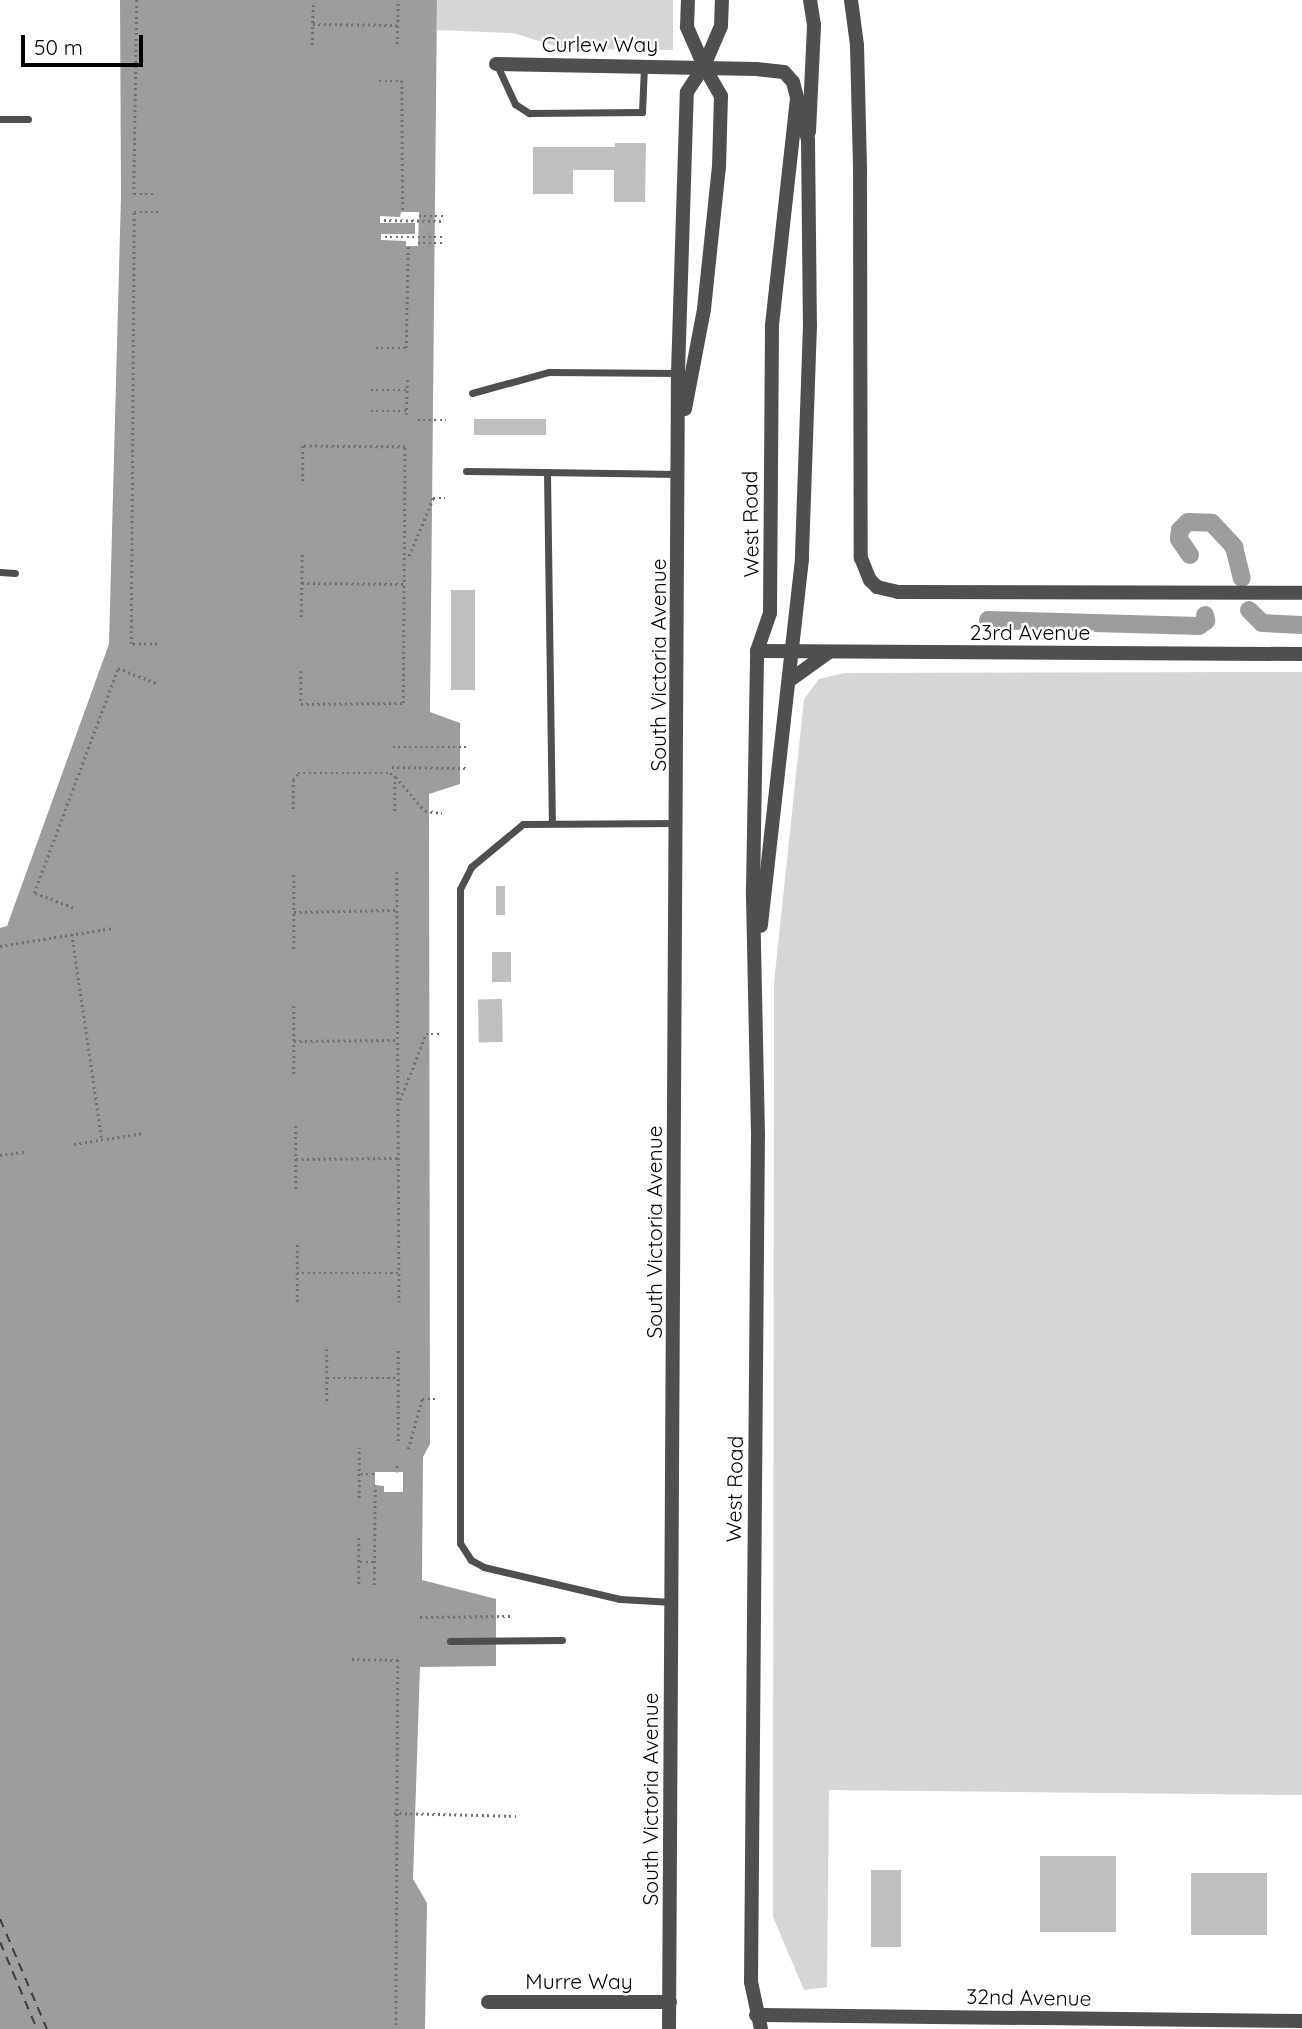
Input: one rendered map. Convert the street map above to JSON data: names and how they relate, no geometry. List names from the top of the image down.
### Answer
{
  "streets": {
    "street": [
      "Curlew Way",
      "West Road",
      "23rd Avenue",
      "South Victoria Avenue",
      "Murre Way",
      "32nd Avenue"
    ]
  },
  "crossings": [
    ["Curlew Way", "West Road"],
    ["Curlew Way", "South Victoria Avenue"],
    ["West Road", "23rd Avenue"],
    ["West Road", "South Victoria Avenue"],
    ["West Road", "32nd Avenue"],
    ["South Victoria Avenue", "Murre Way"]
  ],
  "scale_bar": "50 m"
}
